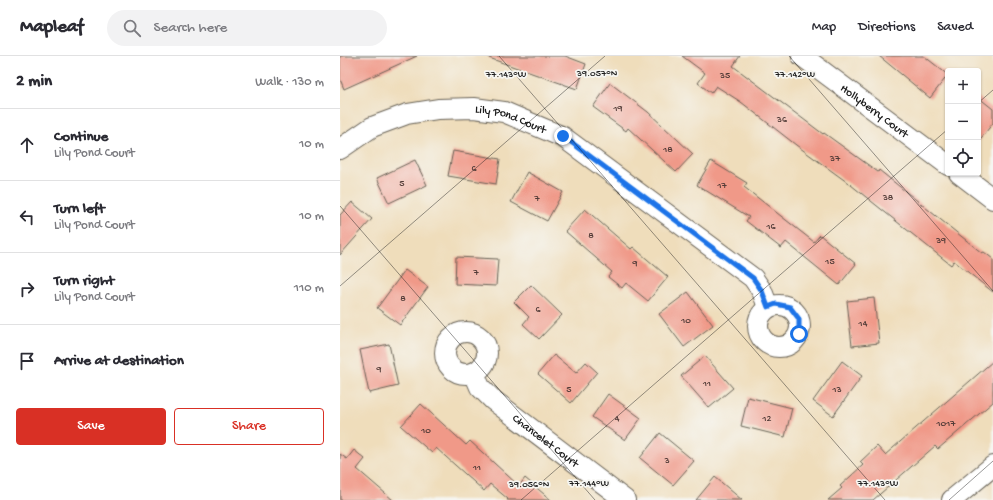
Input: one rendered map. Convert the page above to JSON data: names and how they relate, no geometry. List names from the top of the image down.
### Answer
{
  "streets": {
    "street": ["Hollyberry Court", "Lily Pond Court", "Chancelet Court"]
  },
  "house_numbers": [
    "35",
    "19",
    "36",
    "18",
    "37",
    "6",
    "5",
    "17",
    "38",
    "7",
    "16",
    "8",
    "39",
    "15",
    "9",
    "7",
    "8",
    "6",
    "10",
    "14",
    "9",
    "11",
    "5",
    "13",
    "4",
    "12",
    "1017",
    "10",
    "3",
    "11"
  ],
  "page": {
    "header": "Mapleaf",
    "search": "Search here",
    "nav": ["Map", "Directions", "Saved"],
    "heading": ["2 min", "Walk · 130 m"],
    "map_buttons": ["+", "−"],
    "list": [
      ["Continue", "Lily Pond Court", "10 m"],
      ["Turn left", "Lily Pond Court", "10 m"],
      ["Turn right", "Lily Pond Court", "110 m"],
      "Arrive at destination"
    ],
    "buttons": ["Save", "Share"]
  },
  "coordinates": [
    "39.057°N",
    "77.143°W",
    "77.142°W",
    "77.144°W",
    "39.056°N"
  ]
}
